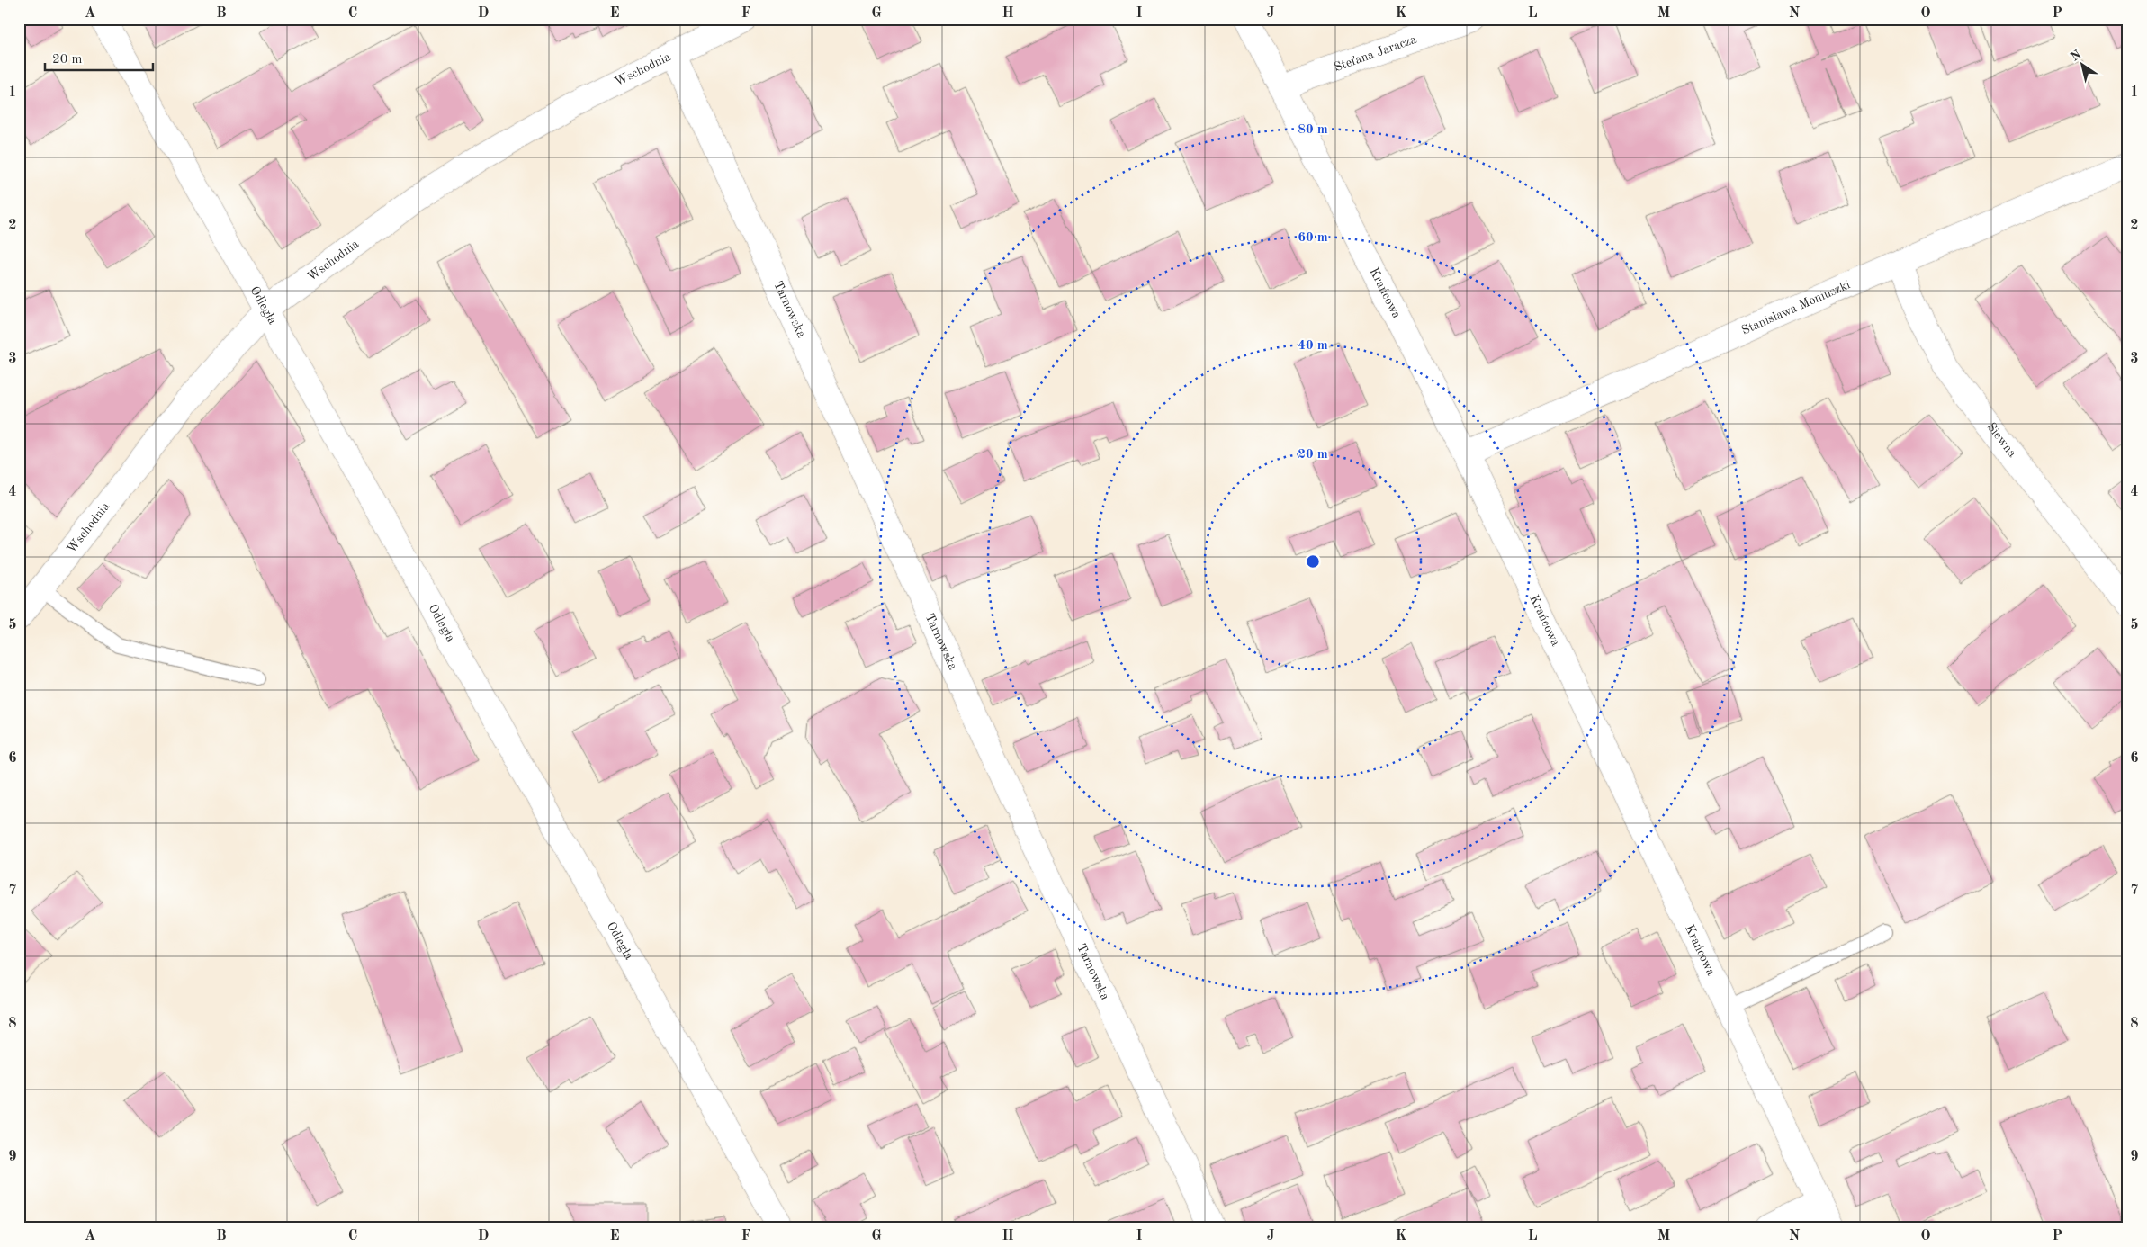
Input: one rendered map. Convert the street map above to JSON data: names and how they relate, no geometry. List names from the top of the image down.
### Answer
{
  "streets": {
    "street": [
      "Stefana Jaracza",
      "Wschodnia",
      "Krańcowa",
      "Odległa",
      "Stanisława Moniuszki",
      "Tarnowska",
      "Siewna"
    ]
  },
  "crossings": [
    ["Stefana Jaracza", "Krańcowa"],
    ["Wschodnia", "Odległa"],
    ["Wschodnia", "Tarnowska"],
    ["Krańcowa", "Stanisława Moniuszki"],
    ["Stanisława Moniuszki", "Siewna"]
  ],
  "scale_bar": "20 m",
  "north": "top left",
  "grid": {
    "columns": [
      "A",
      "B",
      "C",
      "D",
      "E",
      "F",
      "G",
      "H",
      "I",
      "J",
      "K",
      "L",
      "M",
      "N",
      "O",
      "P"
    ],
    "rows": [
      "1",
      "2",
      "3",
      "4",
      "5",
      "6",
      "7",
      "8",
      "9"
    ]
  },
  "rings": [
    "80 m",
    "60 m",
    "40 m",
    "20 m"
  ]
}
